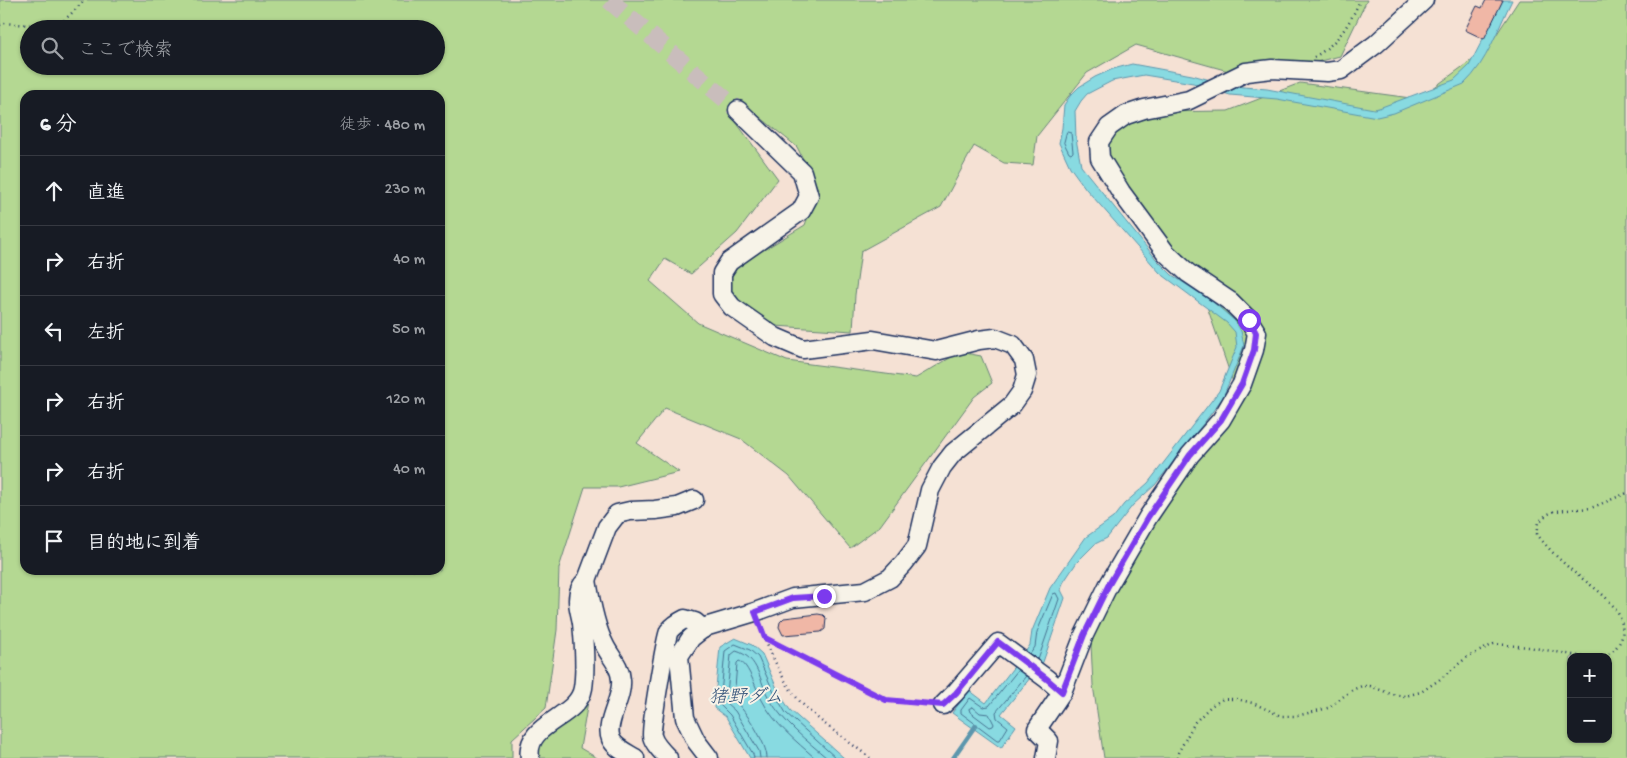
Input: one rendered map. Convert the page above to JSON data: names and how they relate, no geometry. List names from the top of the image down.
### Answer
{
  "water": ["猪野ダム"],
  "page": {
    "search": "ここで検索",
    "heading": ["6 分", "徒歩 · 480 m"],
    "list": [
      ["直進", "230 m"],
      ["右折", "40 m"],
      ["左折", "50 m"],
      ["右折", "120 m"],
      ["右折", "40 m"],
      "目的地に到着"
    ],
    "map_buttons": ["+", "−"]
  }
}
